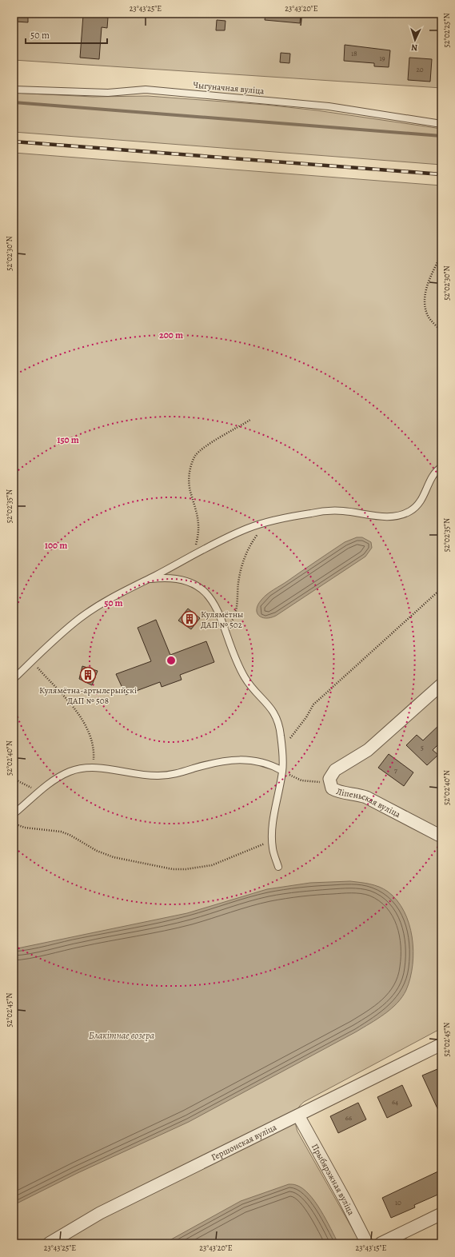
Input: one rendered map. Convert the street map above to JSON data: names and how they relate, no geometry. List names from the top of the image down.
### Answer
{
  "streets": {
    "street": ["Ліпеньская вуліца", "Гершонская вуліца", "Прыбярэжная вуліца"],
    "lane": ["Чыгуначная вуліца"]
  },
  "crossings": [
    ["Гершонская вуліца", "Прыбярэжная вуліца"]
  ],
  "water": ["Блакітнае возера"],
  "places": {
    "building": ["Кулямётны ДАП № 502", "Кулямётна-артылерыйскі ДАП № 508"]
  },
  "house_numbers": [
    "18",
    "19",
    "20",
    "5",
    "7",
    "64",
    "66",
    "10"
  ],
  "scale_bar": "50 m",
  "north": "bottom",
  "coordinates": [
    "23°43'25\"E",
    "23°43'20\"E",
    "52°02'25\"N",
    "52°02'30\"N",
    "52°02'35\"N",
    "52°02'40\"N",
    "52°02'45\"N",
    "23°43'15\"E"
  ],
  "rings": [
    "200 m",
    "150 m",
    "100 m",
    "50 m"
  ]
}
